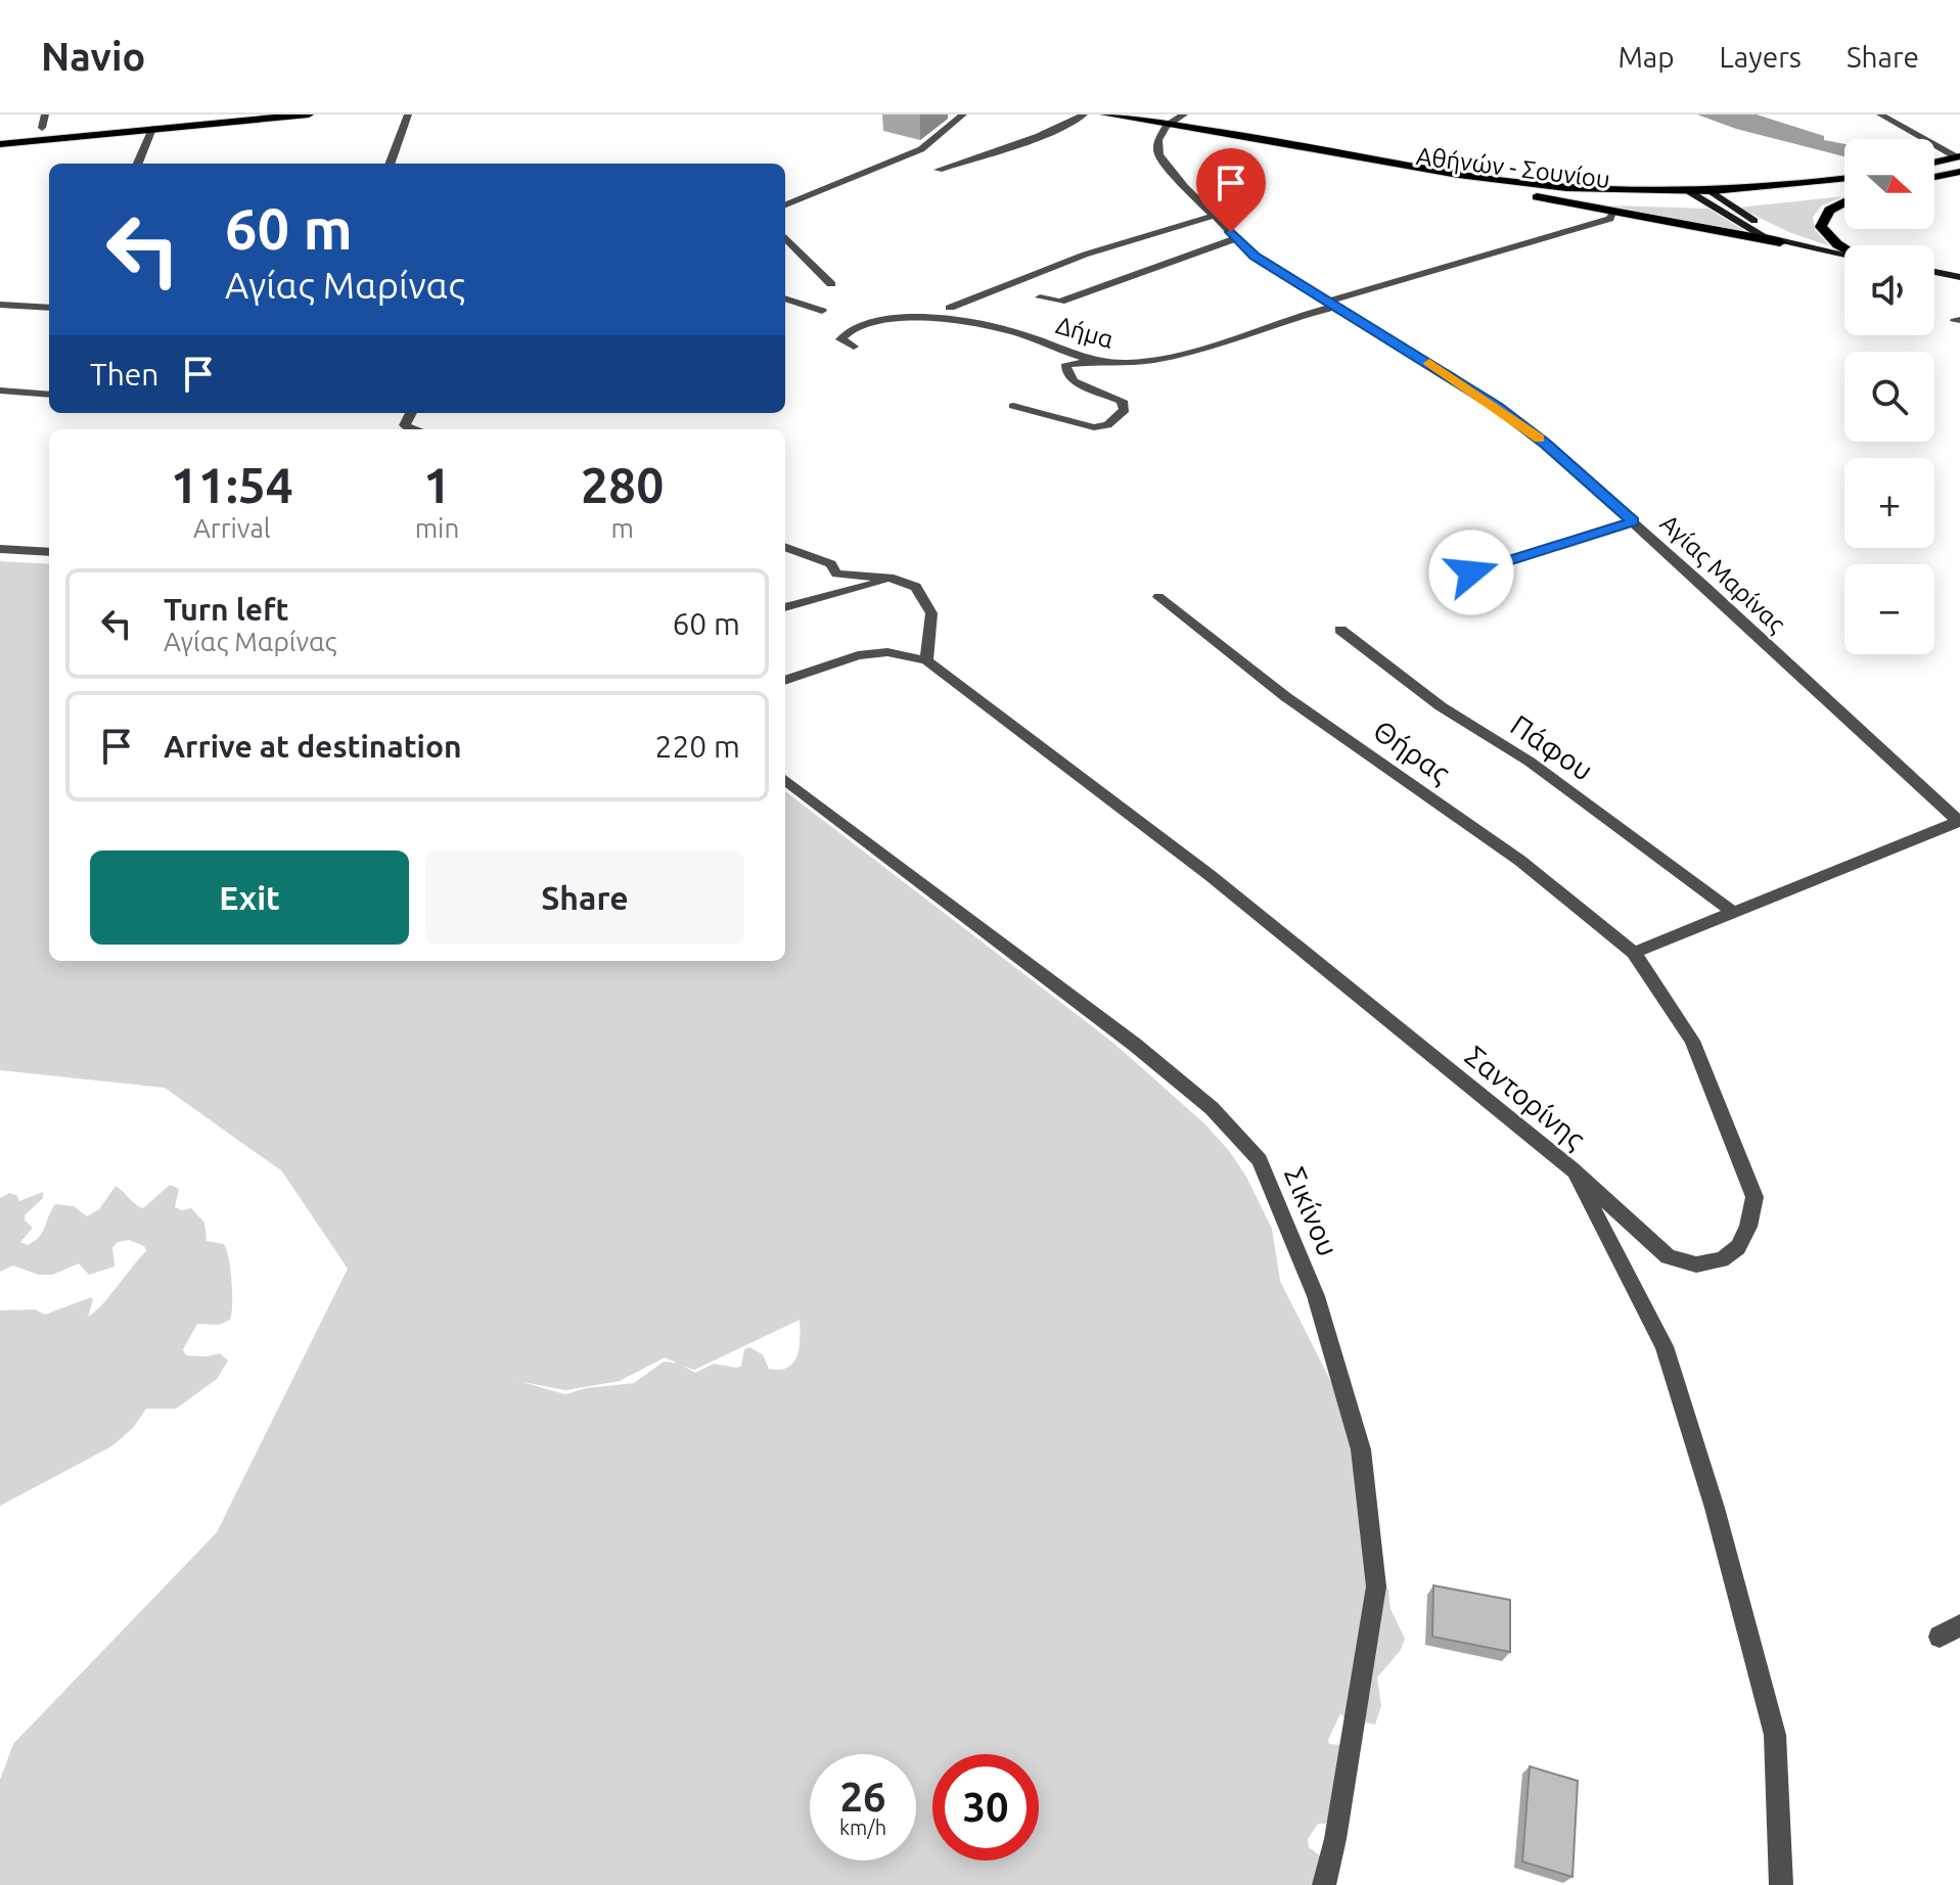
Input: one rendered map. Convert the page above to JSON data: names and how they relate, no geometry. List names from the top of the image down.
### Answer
{
  "streets": {
    "main road": ["Αθήνών - Σουνίου"],
    "street": [
      "Δήμα",
      "Αγίας Μαρίνας",
      "Πάφου",
      "Θήρας",
      "Σαντορίνης",
      "Σικίνου"
    ]
  },
  "crossings": [
    ["Αθήνών - Σουνίου", "Αγίας Μαρίνας"],
    ["Δήμα", "Αγίας Μαρίνας"],
    ["Θήρας", "Σαντορίνης"]
  ],
  "north": "right",
  "page": {
    "header": "Navio",
    "nav": ["Map", "Layers", "Share"],
    "map_buttons": ["+", "−"],
    "turn": ["60 m", "Αγίας Μαρίνας"],
    "then": "Then",
    "eta": [
      "11:54",
      "Arrival",
      "1",
      "min",
      "280",
      "m"
    ],
    "list": [
      {
        "name": "Turn left",
        "note": "Αγίας Μαρίνας",
        "value": "60 m"
      },
      {
        "name": "Arrive at destination",
        "value": "220 m"
      }
    ],
    "buttons": ["Exit", "Share"],
    "speed": "26 km/h",
    "limit": "30"
  }
}
